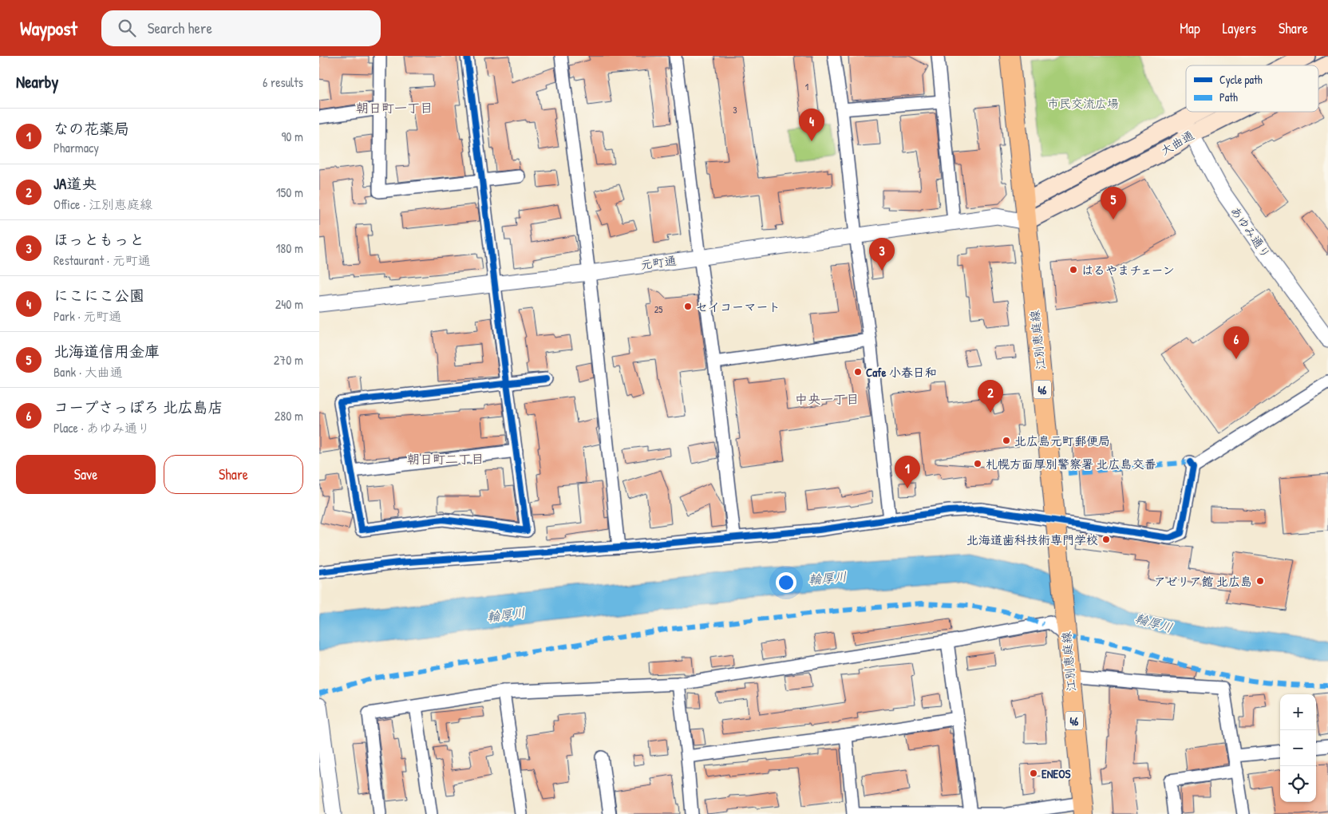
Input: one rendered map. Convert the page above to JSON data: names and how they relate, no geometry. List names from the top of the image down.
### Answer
{
  "streets": {
    "main road": ["大曲通", "江別恵庭線", "46"],
    "street": ["あゆみ通り", "元町通"]
  },
  "crossings": [
    ["大曲通", "あゆみ通り"],
    ["大曲通", "江別恵庭線"]
  ],
  "districts": ["朝日町一丁目", "中央一丁目", "朝日町二丁目"],
  "water": ["輪厚川"],
  "parks": ["市民交流広場"],
  "places": [
    "はるやまチェーン",
    "セイコーマート",
    "Cafe 小春日和",
    "北広島元町郵便局",
    "札幌方面厚別警察署 北広島交番",
    "北海道歯科技術専門学校",
    "アゼリア館 北広島",
    "ENEOS"
  ],
  "house_numbers": ["1", "3", "25"],
  "legend": ["Cycle path", "Path"],
  "page": {
    "header": "Waypost",
    "search": "Search here",
    "nav": ["Map", "Layers", "Share"],
    "heading": ["Nearby", "6 results"],
    "list": [
      {
        "mark": "1",
        "name": "なの花薬局",
        "note": "Pharmacy",
        "value": "90 m"
      },
      {
        "mark": "2",
        "name": "JA道央",
        "note": "Office · 江別恵庭線",
        "value": "150 m"
      },
      {
        "mark": "3",
        "name": "ほっともっと",
        "note": "Restaurant · 元町通",
        "value": "180 m"
      },
      {
        "mark": "4",
        "name": "にこにこ公園",
        "note": "Park · 元町通",
        "value": "240 m"
      },
      {
        "mark": "5",
        "name": "北海道信用金庫",
        "note": "Bank · 大曲通",
        "value": "270 m"
      },
      {
        "mark": "6",
        "name": "コープさっぽろ 北広島店",
        "note": "Place · あゆみ通り",
        "value": "280 m"
      }
    ],
    "pins": [
      "4",
      "5",
      "3",
      "6",
      "2",
      "1"
    ],
    "buttons": ["Save", "Share"],
    "map_buttons": ["+", "−"]
  }
}
